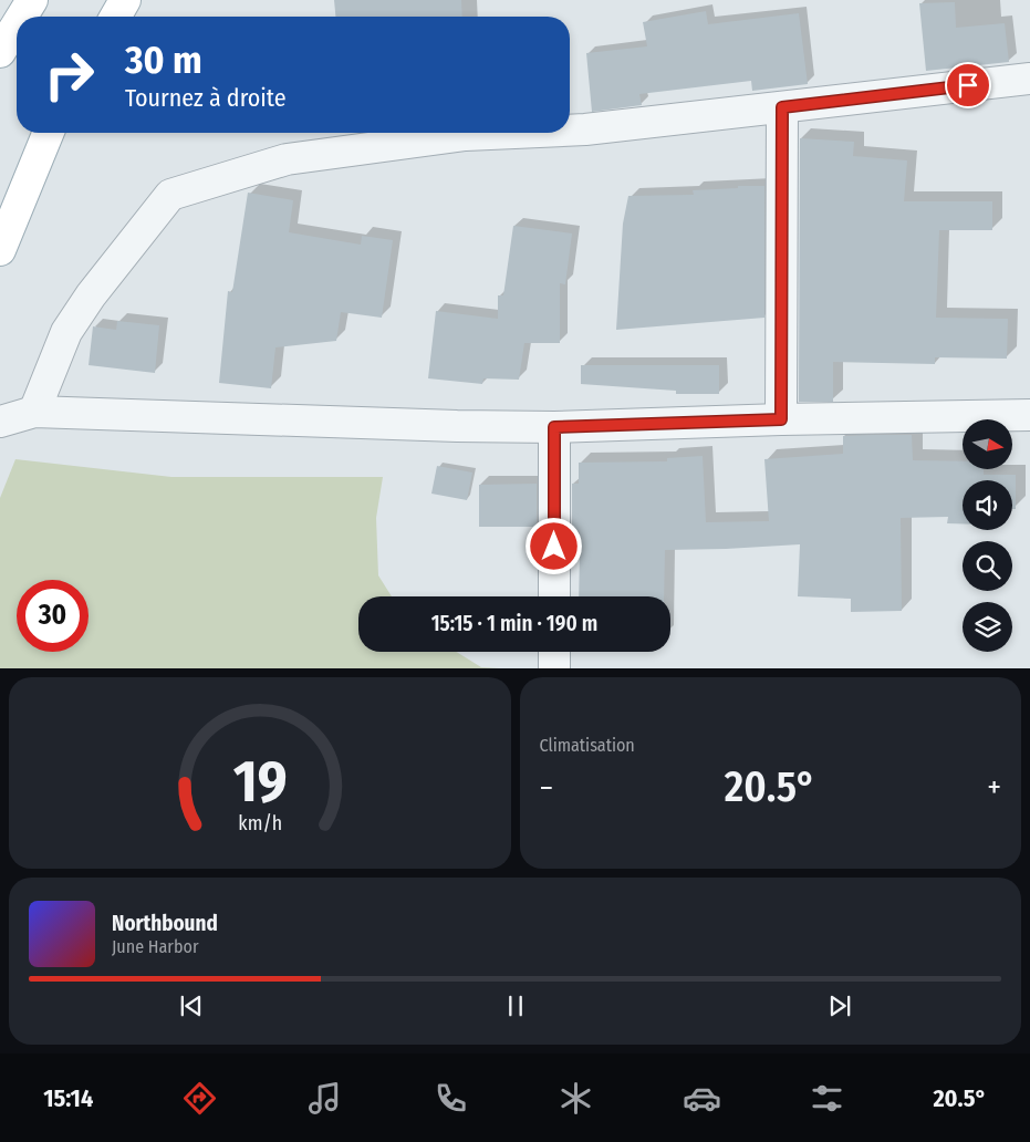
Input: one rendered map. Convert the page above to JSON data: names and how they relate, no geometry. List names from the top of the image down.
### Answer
{
  "north": "right",
  "page": {
    "turn": ["30 m", "Tournez à droite"],
    "limit": "30",
    "trip": "15:15 · 1 min · 190 m",
    "tile": "Climatisation",
    "heat": ["−", "20.5°", "+"],
    "song": ["Northbound", "June Harbor"],
    "tabs": ["15:14", "20.5°"],
    "gauge": ["19", "km/h"]
  }
}
